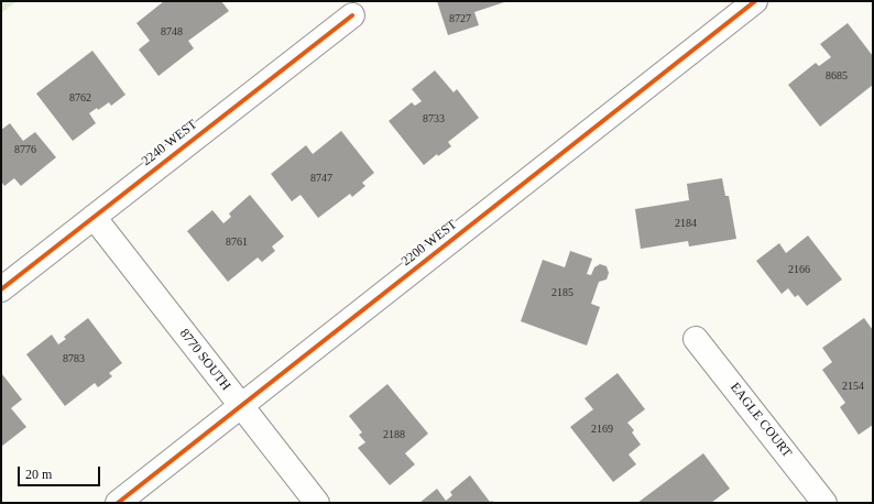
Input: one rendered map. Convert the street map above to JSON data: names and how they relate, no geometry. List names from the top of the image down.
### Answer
{
  "streets": {
    "street": [
      "2240 WEST",
      "2200 WEST",
      "8770 SOUTH",
      "EAGLE COURT"
    ]
  },
  "crossings": [
    ["2240 WEST", "8770 SOUTH"],
    ["2200 WEST", "8770 SOUTH"]
  ],
  "house_numbers": [
    "8727",
    "8748",
    "8685",
    "8762",
    "8733",
    "8776",
    "8747",
    "2184",
    "8761",
    "2166",
    "2185",
    "8783",
    "2154",
    "2169",
    "2188"
  ],
  "scale_bar": "20 m"
}
